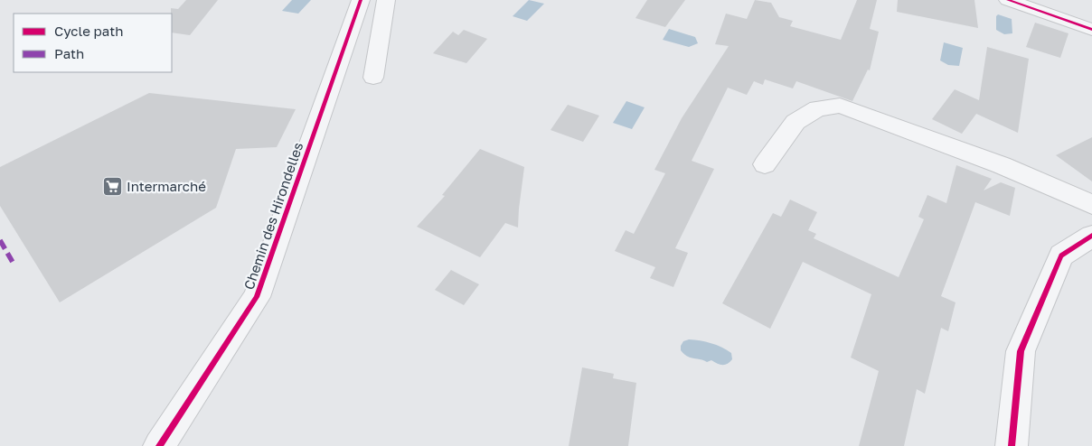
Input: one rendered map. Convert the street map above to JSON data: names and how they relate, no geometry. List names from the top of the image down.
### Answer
{
  "streets": {
    "street": ["Chemin des Hirondelles"]
  },
  "places": {
    "supermarket": ["Intermarché"]
  },
  "legend": ["Cycle path", "Path"]
}
